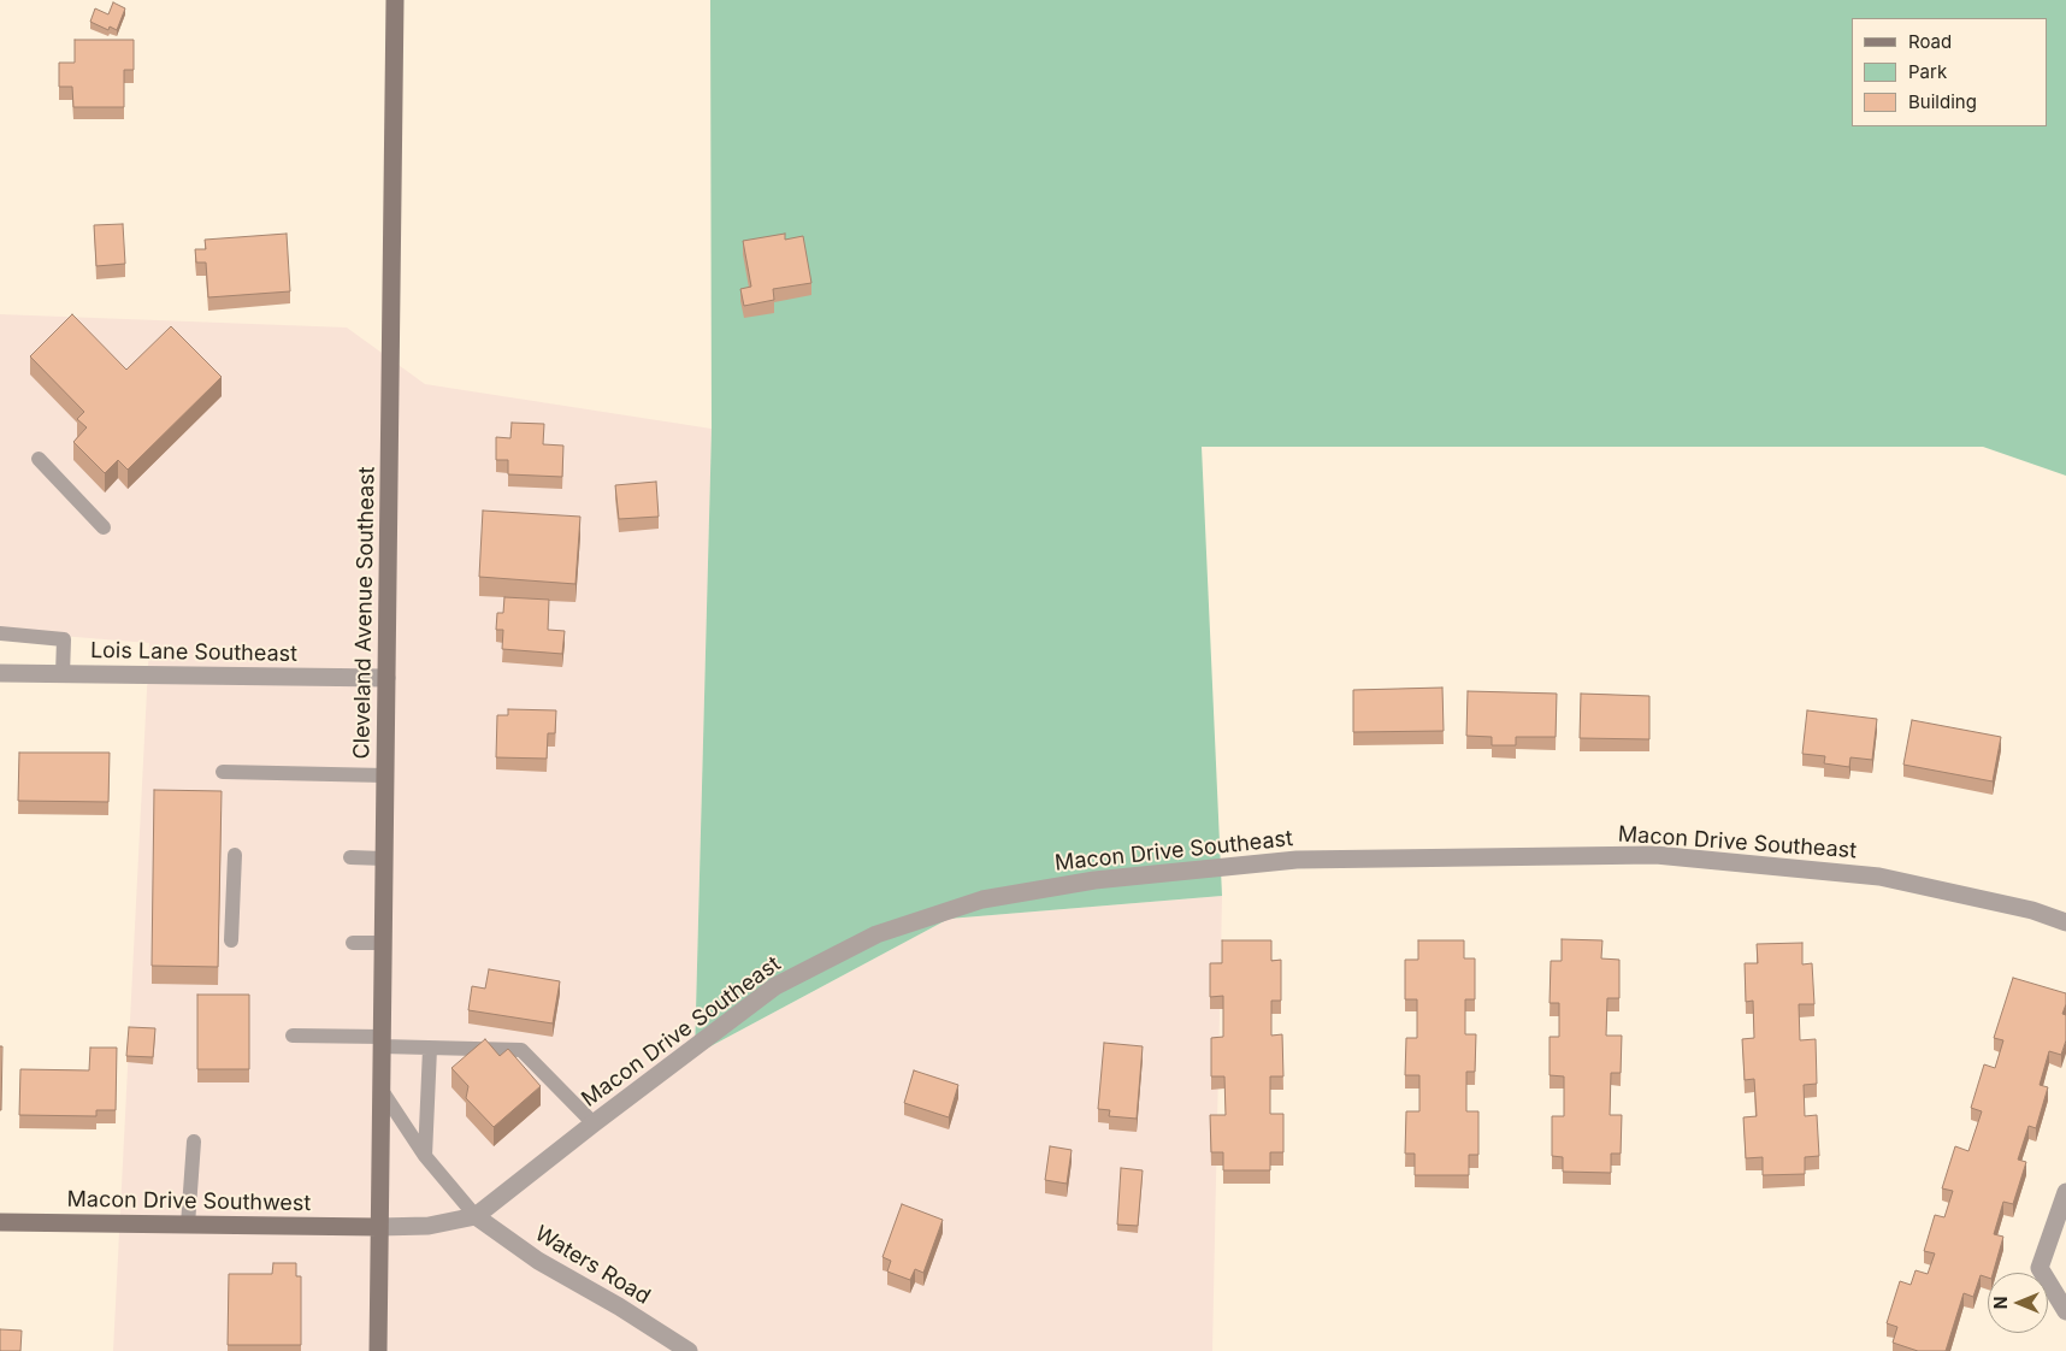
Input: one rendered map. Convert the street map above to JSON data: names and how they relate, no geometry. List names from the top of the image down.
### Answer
{
  "streets": {
    "main road": ["Cleveland Avenue Southeast", "Macon Drive Southwest"],
    "street": ["Lois Lane Southeast", "Macon Drive Southeast", "Waters Road"]
  },
  "crossings": [
    ["Cleveland Avenue Southeast", "Lois Lane Southeast"],
    ["Cleveland Avenue Southeast", "Macon Drive Southeast"],
    ["Cleveland Avenue Southeast", "Macon Drive Southwest"],
    ["Macon Drive Southeast", "Macon Drive Southwest"],
    ["Macon Drive Southeast", "Waters Road"]
  ],
  "legend": ["Road", "Park", "Building"],
  "north": "left"
}
